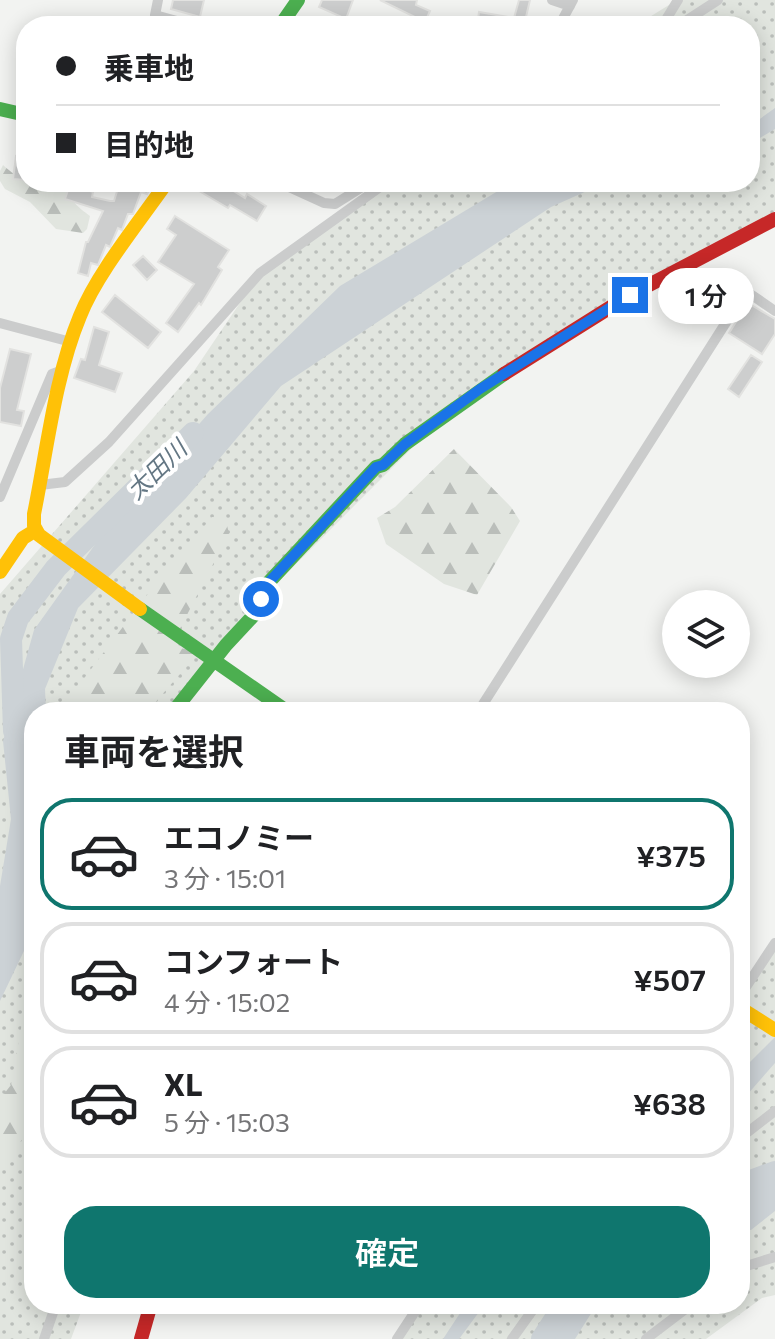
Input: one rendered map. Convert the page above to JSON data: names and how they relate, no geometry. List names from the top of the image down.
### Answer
{
  "water": ["太田川"],
  "page": {
    "banner": ["乗車地", "目的地"],
    "bubble": "1 分",
    "heading": "車両を選択",
    "list": [
      {
        "name": "エコノミー",
        "note": "3 分 · 15:01",
        "value": "¥375"
      },
      {
        "name": "コンフォート",
        "note": "4 分 · 15:02",
        "value": "¥507"
      },
      {
        "name": "XL",
        "note": "5 分 · 15:03",
        "value": "¥638"
      }
    ],
    "buttons": "確定"
  }
}
